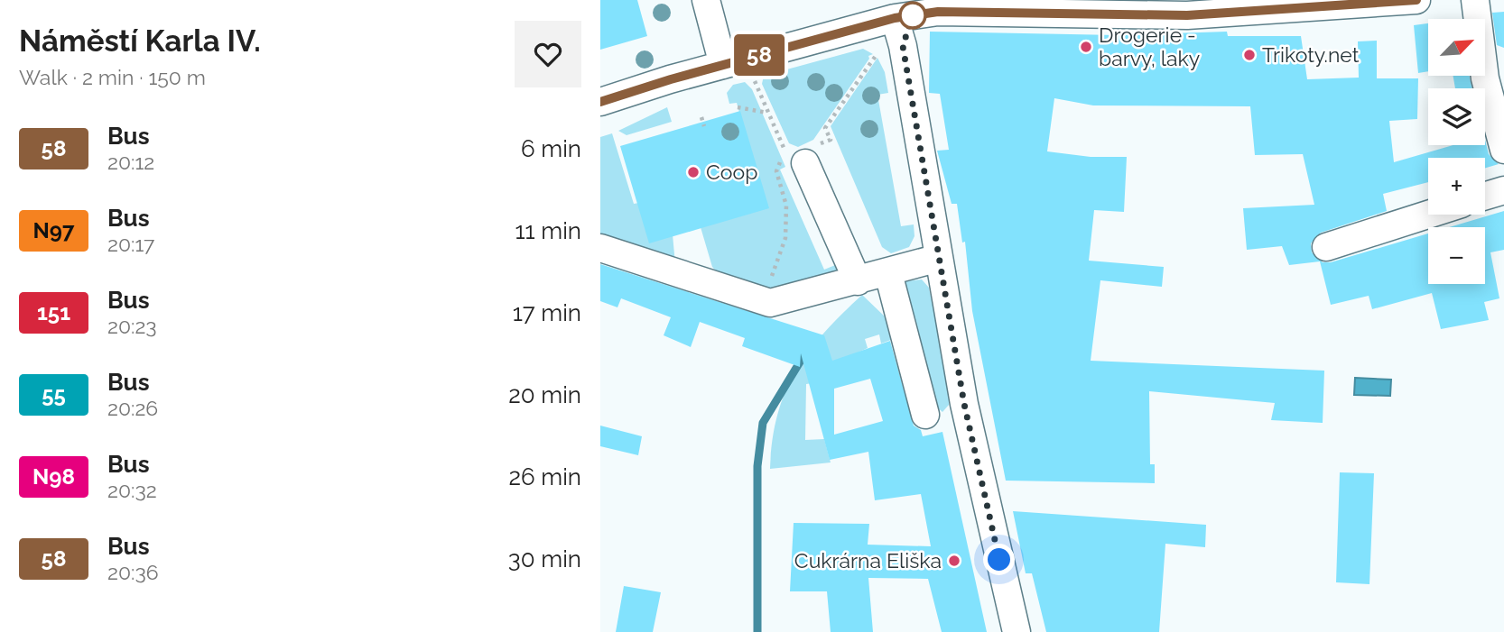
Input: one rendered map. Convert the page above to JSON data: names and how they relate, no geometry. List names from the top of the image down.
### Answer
{
  "places": [
    "Drogerie - barvy, laky",
    "Trikoty.net",
    "Coop",
    "Cukrárna Eliška"
  ],
  "lines": ["bus line 58"],
  "north": "top right",
  "page": {
    "heading": ["Náměstí Karla IV.", "Walk · 2 min · 150 m"],
    "on_map": "58",
    "map_buttons": ["+", "−"],
    "list": [
      {
        "mark": "58",
        "name": "Bus",
        "note": "20:12",
        "value": "6 min"
      },
      {
        "mark": "N97",
        "name": "Bus",
        "note": "20:17",
        "value": "11 min"
      },
      {
        "mark": "151",
        "name": "Bus",
        "note": "20:23",
        "value": "17 min"
      },
      {
        "mark": "55",
        "name": "Bus",
        "note": "20:26",
        "value": "20 min"
      },
      {
        "mark": "N98",
        "name": "Bus",
        "note": "20:32",
        "value": "26 min"
      },
      {
        "mark": "58",
        "name": "Bus",
        "note": "20:36",
        "value": "30 min"
      }
    ]
  }
}
